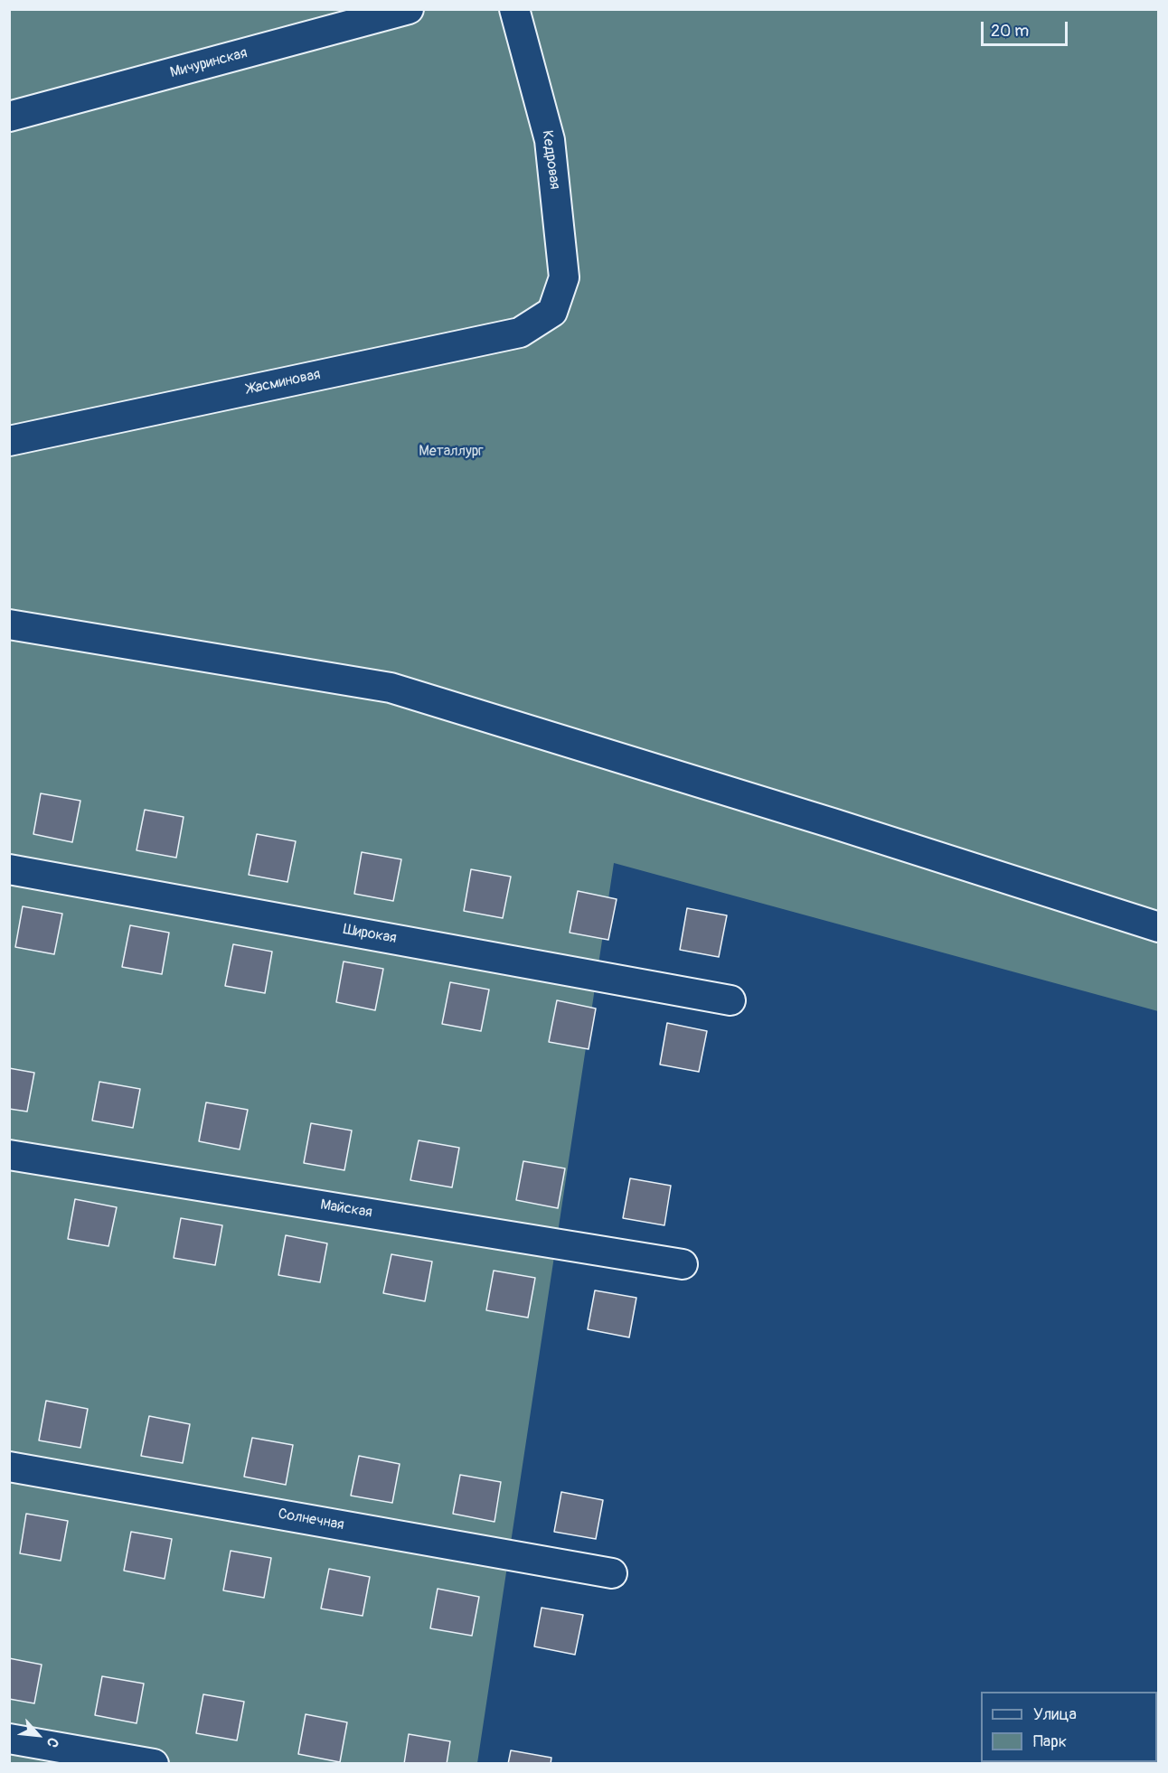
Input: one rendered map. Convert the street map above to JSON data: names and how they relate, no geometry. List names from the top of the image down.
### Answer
{
  "streets": {
    "street": [
      "Мичуринская",
      "Кедровая",
      "Жасминовая",
      "Широкая",
      "Майская",
      "Солнечная"
    ]
  },
  "crossings": [
    ["Кедровая", "Жасминовая"]
  ],
  "parks": ["Металлург"],
  "legend": ["Улица", "Парк"],
  "scale_bar": "20 m",
  "north": "bottom right"
}
